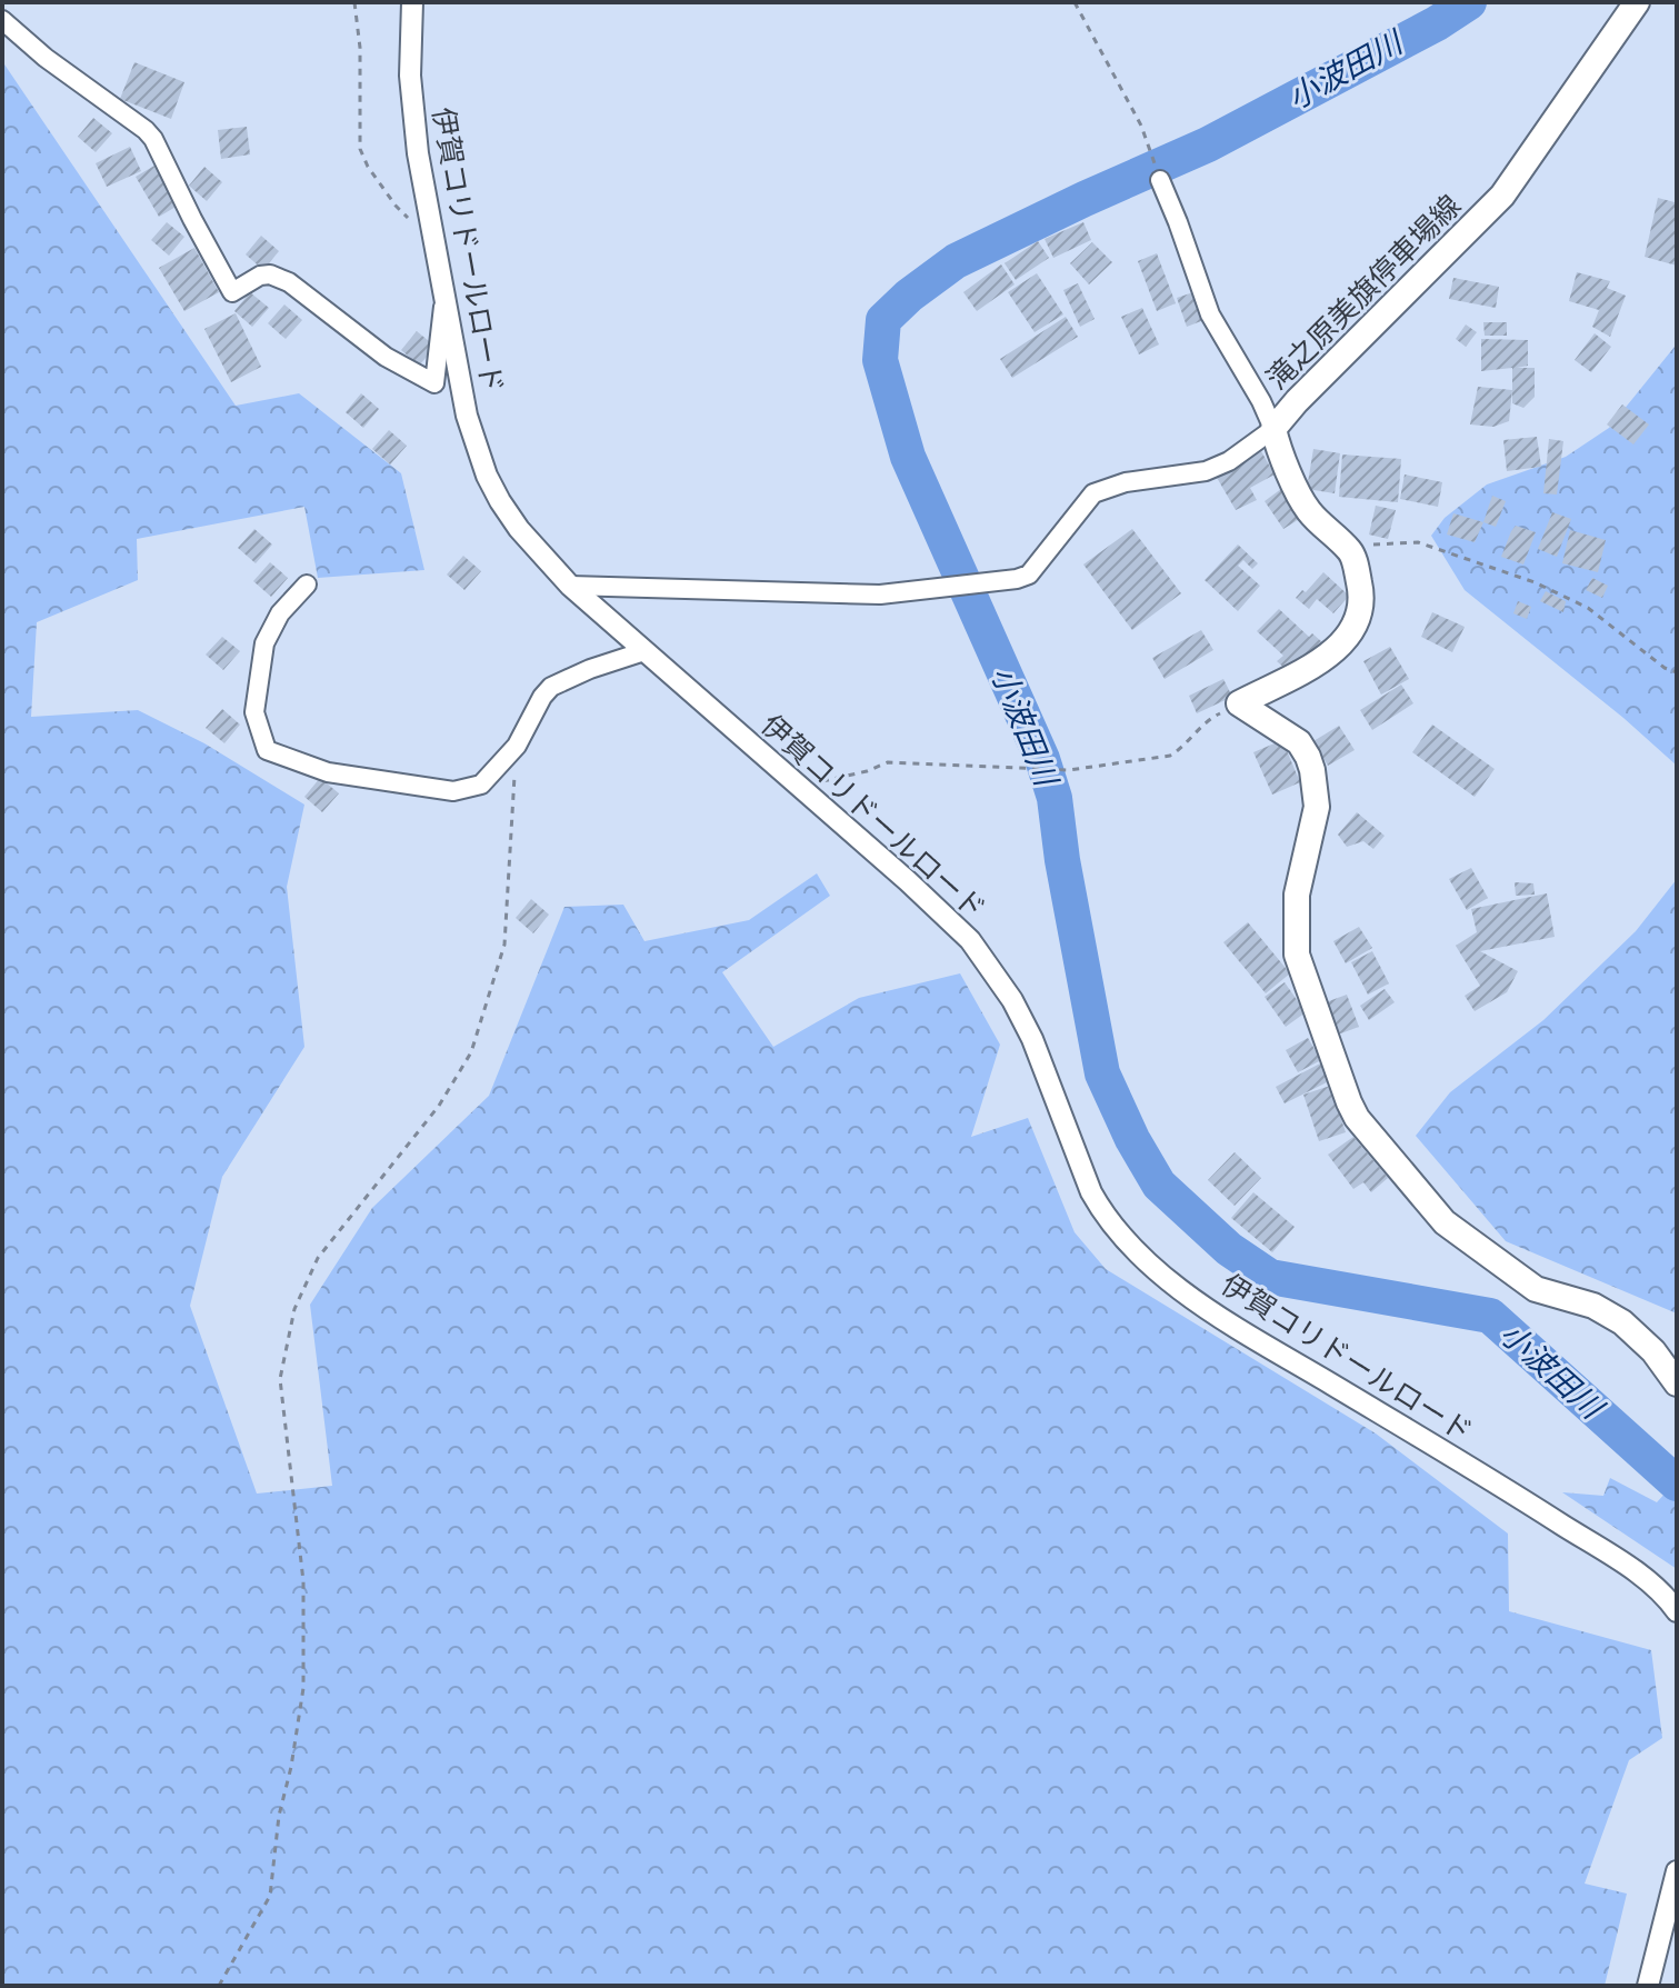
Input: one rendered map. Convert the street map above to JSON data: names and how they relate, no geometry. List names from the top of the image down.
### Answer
{
  "streets": {
    "main road": ["滝之原美旗停車場線"],
    "street": ["伊賀コリドールロード"]
  },
  "water": ["小波田川"]
}
